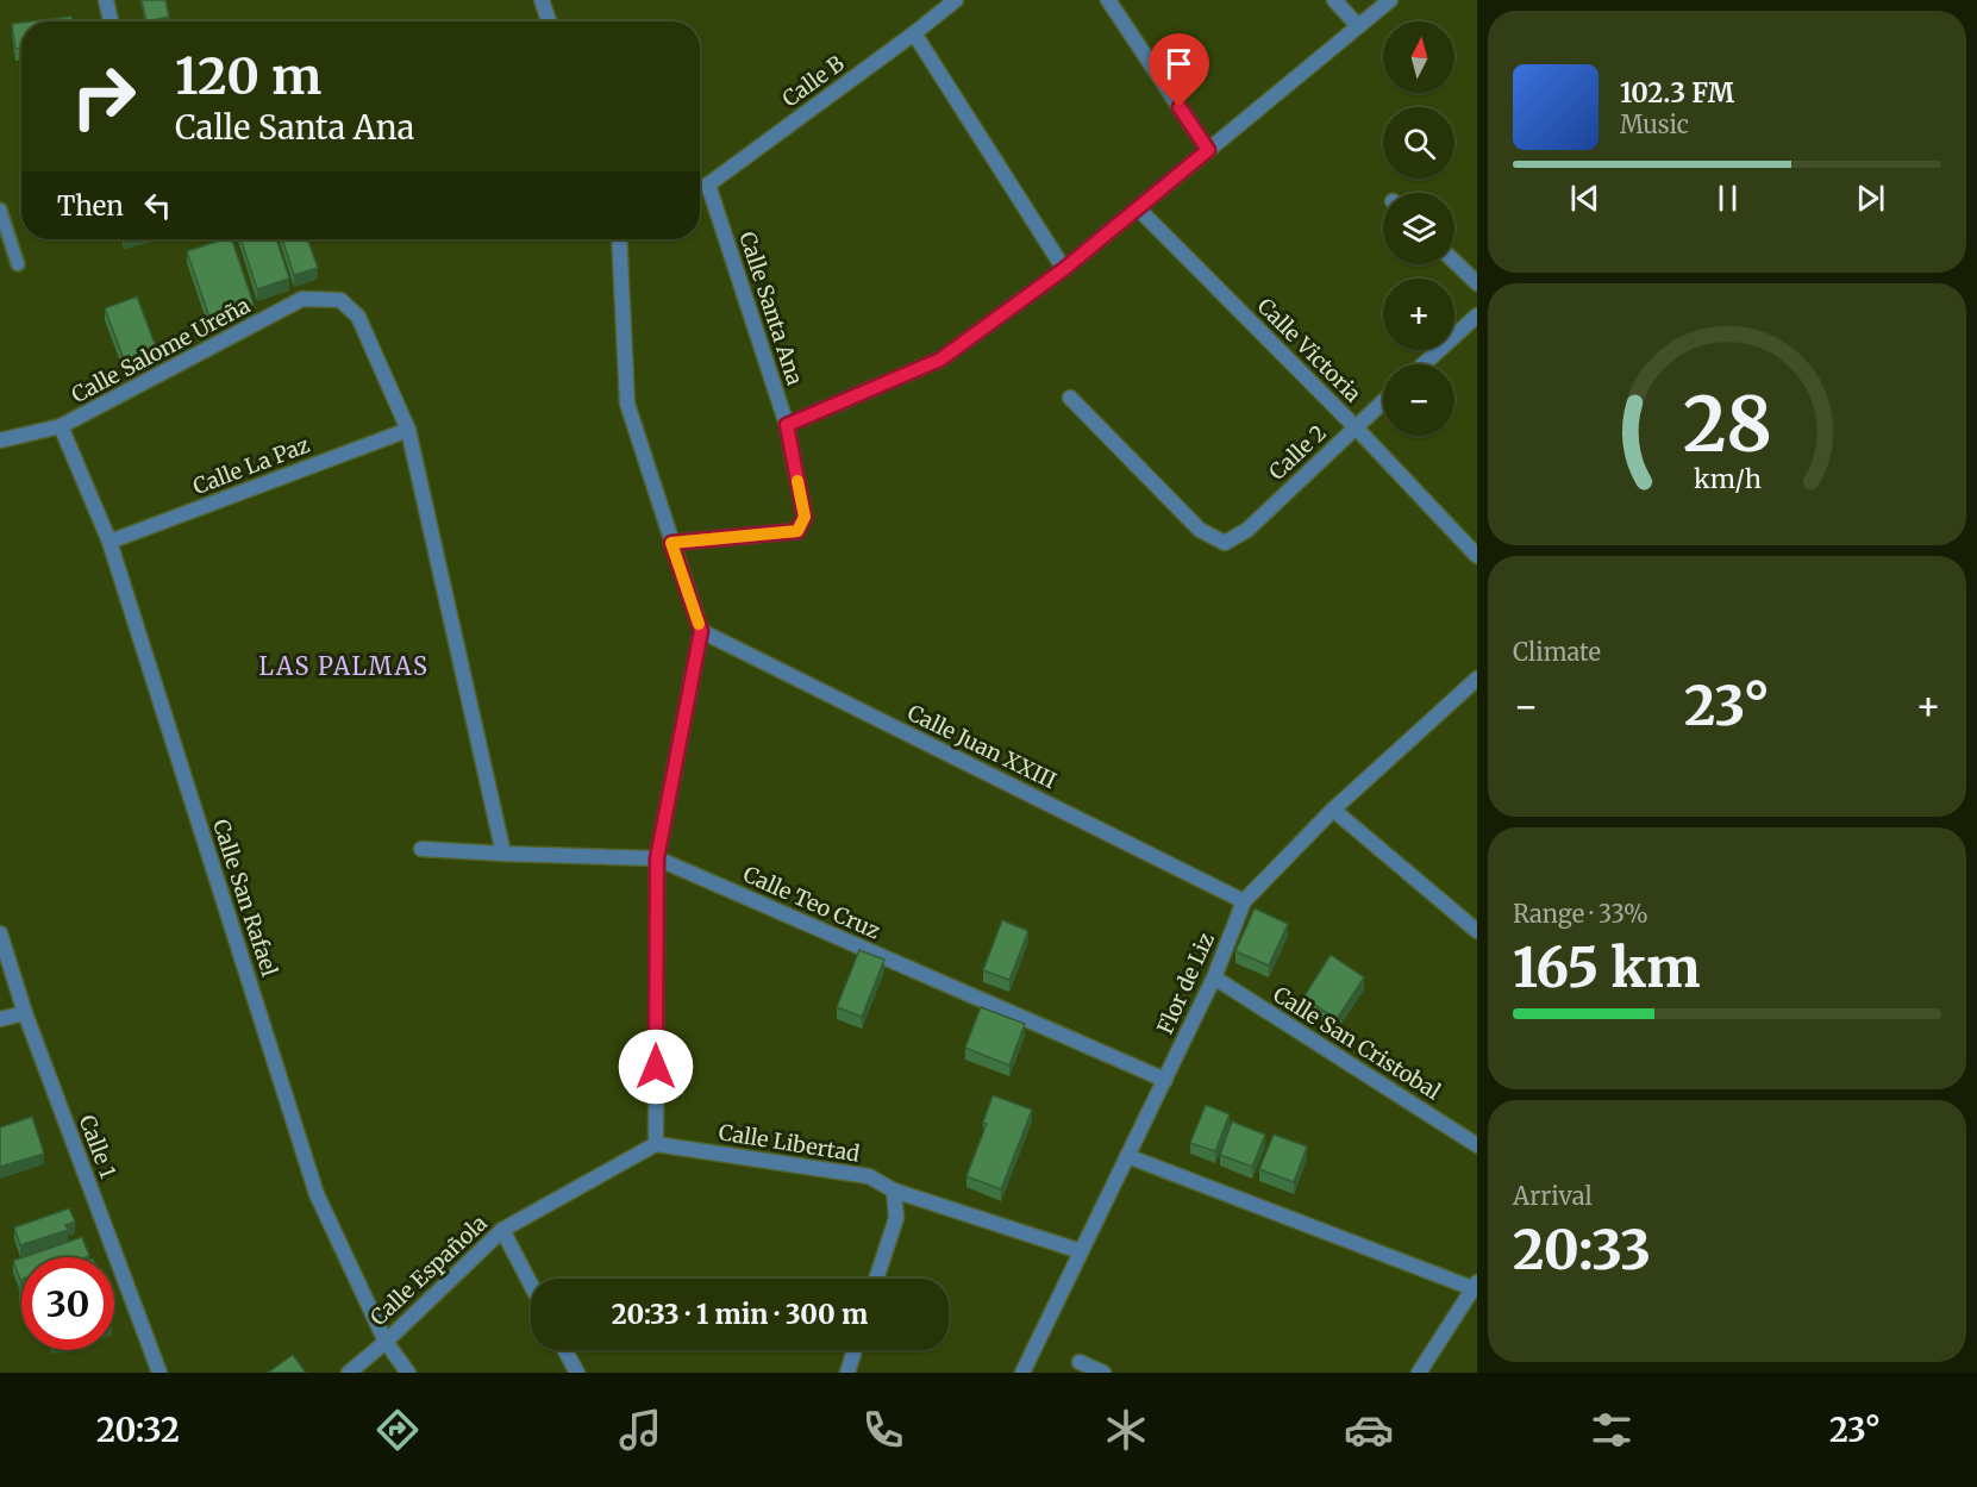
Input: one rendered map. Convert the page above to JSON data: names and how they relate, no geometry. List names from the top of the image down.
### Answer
{
  "streets": {
    "street": [
      "Calle B",
      "Calle Santa Ana",
      "Calle Salome Ureña",
      "Calle Victoria",
      "Calle 2",
      "Calle La Paz",
      "Calle Juan XXIII",
      "Calle San Rafael",
      "Calle Teo Cruz",
      "Flor de Liz",
      "Calle San Cristobal",
      "Calle Libertad",
      "Calle 1",
      "Calle Española"
    ]
  },
  "crossings": [
    ["Calle B", "Calle Santa Ana"],
    ["Calle Salome Ureña", "Calle La Paz"],
    ["Calle Salome Ureña", "Calle San Rafael"],
    ["Calle Victoria", "Calle 2"],
    ["Calle La Paz", "Calle San Rafael"],
    ["Calle Juan XXIII", "Flor de Liz"],
    ["Calle San Rafael", "Calle Española"],
    ["Calle Teo Cruz", "Flor de Liz"],
    ["Flor de Liz", "Calle San Cristobal"],
    ["Flor de Liz", "Calle Libertad"],
    ["Calle Libertad", "Calle Española"]
  ],
  "districts": ["LAS PALMAS"],
  "north": "top",
  "page": {
    "map_buttons": ["+", "−"],
    "turn": ["120 m", "Calle Santa Ana"],
    "song": ["102.3 FM", "Music"],
    "then": "Then",
    "tile": [
      "Climate",
      ["Range · 33%", "165 km"],
      ["Arrival", "20:33"]
    ],
    "heat": ["−", "23°", "+"],
    "limit": "30",
    "trip": "20:33 · 1 min · 300 m",
    "tabs": ["20:32", "23°"],
    "gauge": ["28", "km/h"]
  }
}
